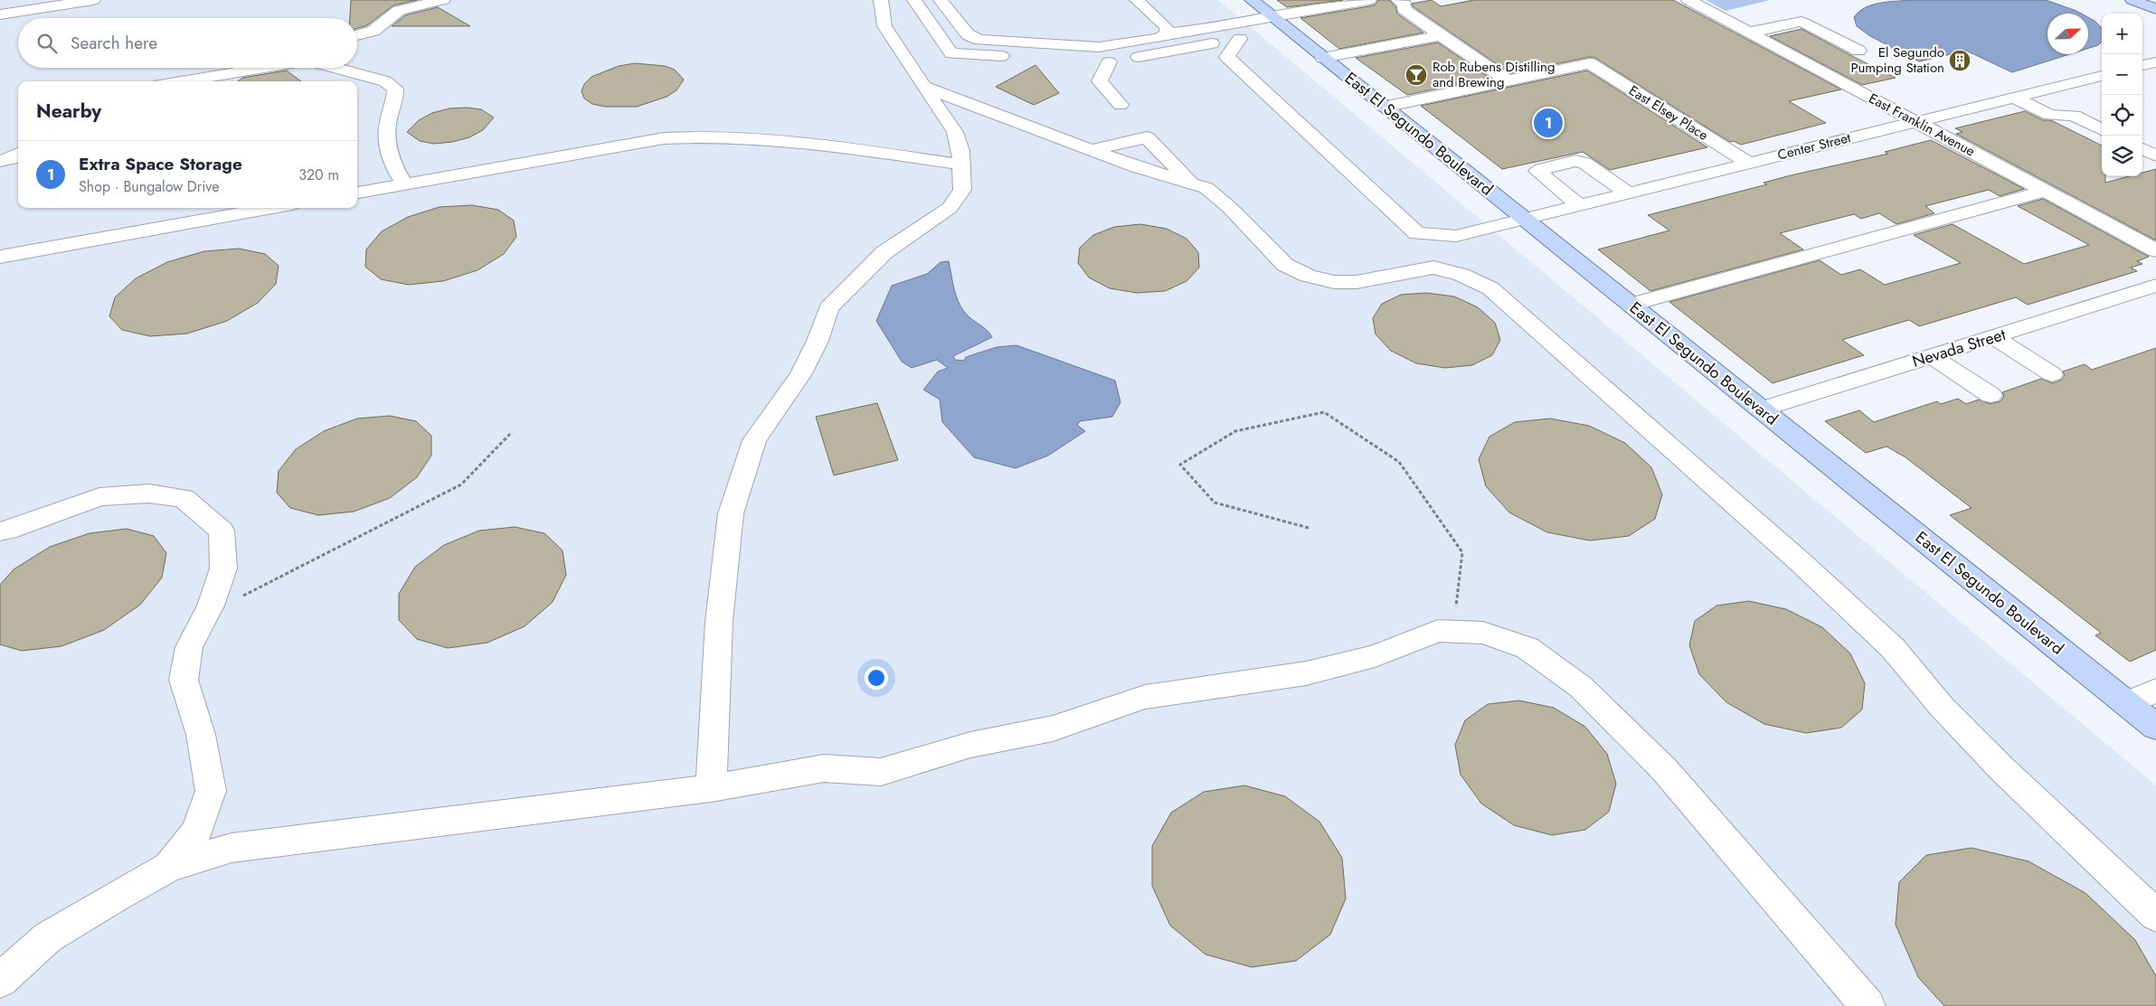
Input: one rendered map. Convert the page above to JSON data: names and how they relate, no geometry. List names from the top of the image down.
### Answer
{
  "streets": {
    "main road": ["East El Segundo Boulevard"],
    "street": [
      "East Elsey Place",
      "East Franklin Avenue",
      "Center Street",
      "Nevada Street"
    ]
  },
  "crossings": [
    ["East Elsey Place", "Center Street"],
    ["East Franklin Avenue", "Center Street"],
    ["East El Segundo Boulevard", "Center Street"],
    ["East El Segundo Boulevard", "Nevada Street"]
  ],
  "places": {
    "building": ["El Segundo Pumping Station"],
    "bar": ["Rob Rubens Distilling and Brewing"]
  },
  "north": "right",
  "page": {
    "map_buttons": ["+", "−"],
    "search": "Search here",
    "heading": "Nearby",
    "pins": "1",
    "list": [
      {
        "mark": "1",
        "name": "Extra Space Storage",
        "note": "Shop · Bungalow Drive",
        "value": "320 m"
      }
    ]
  }
}
